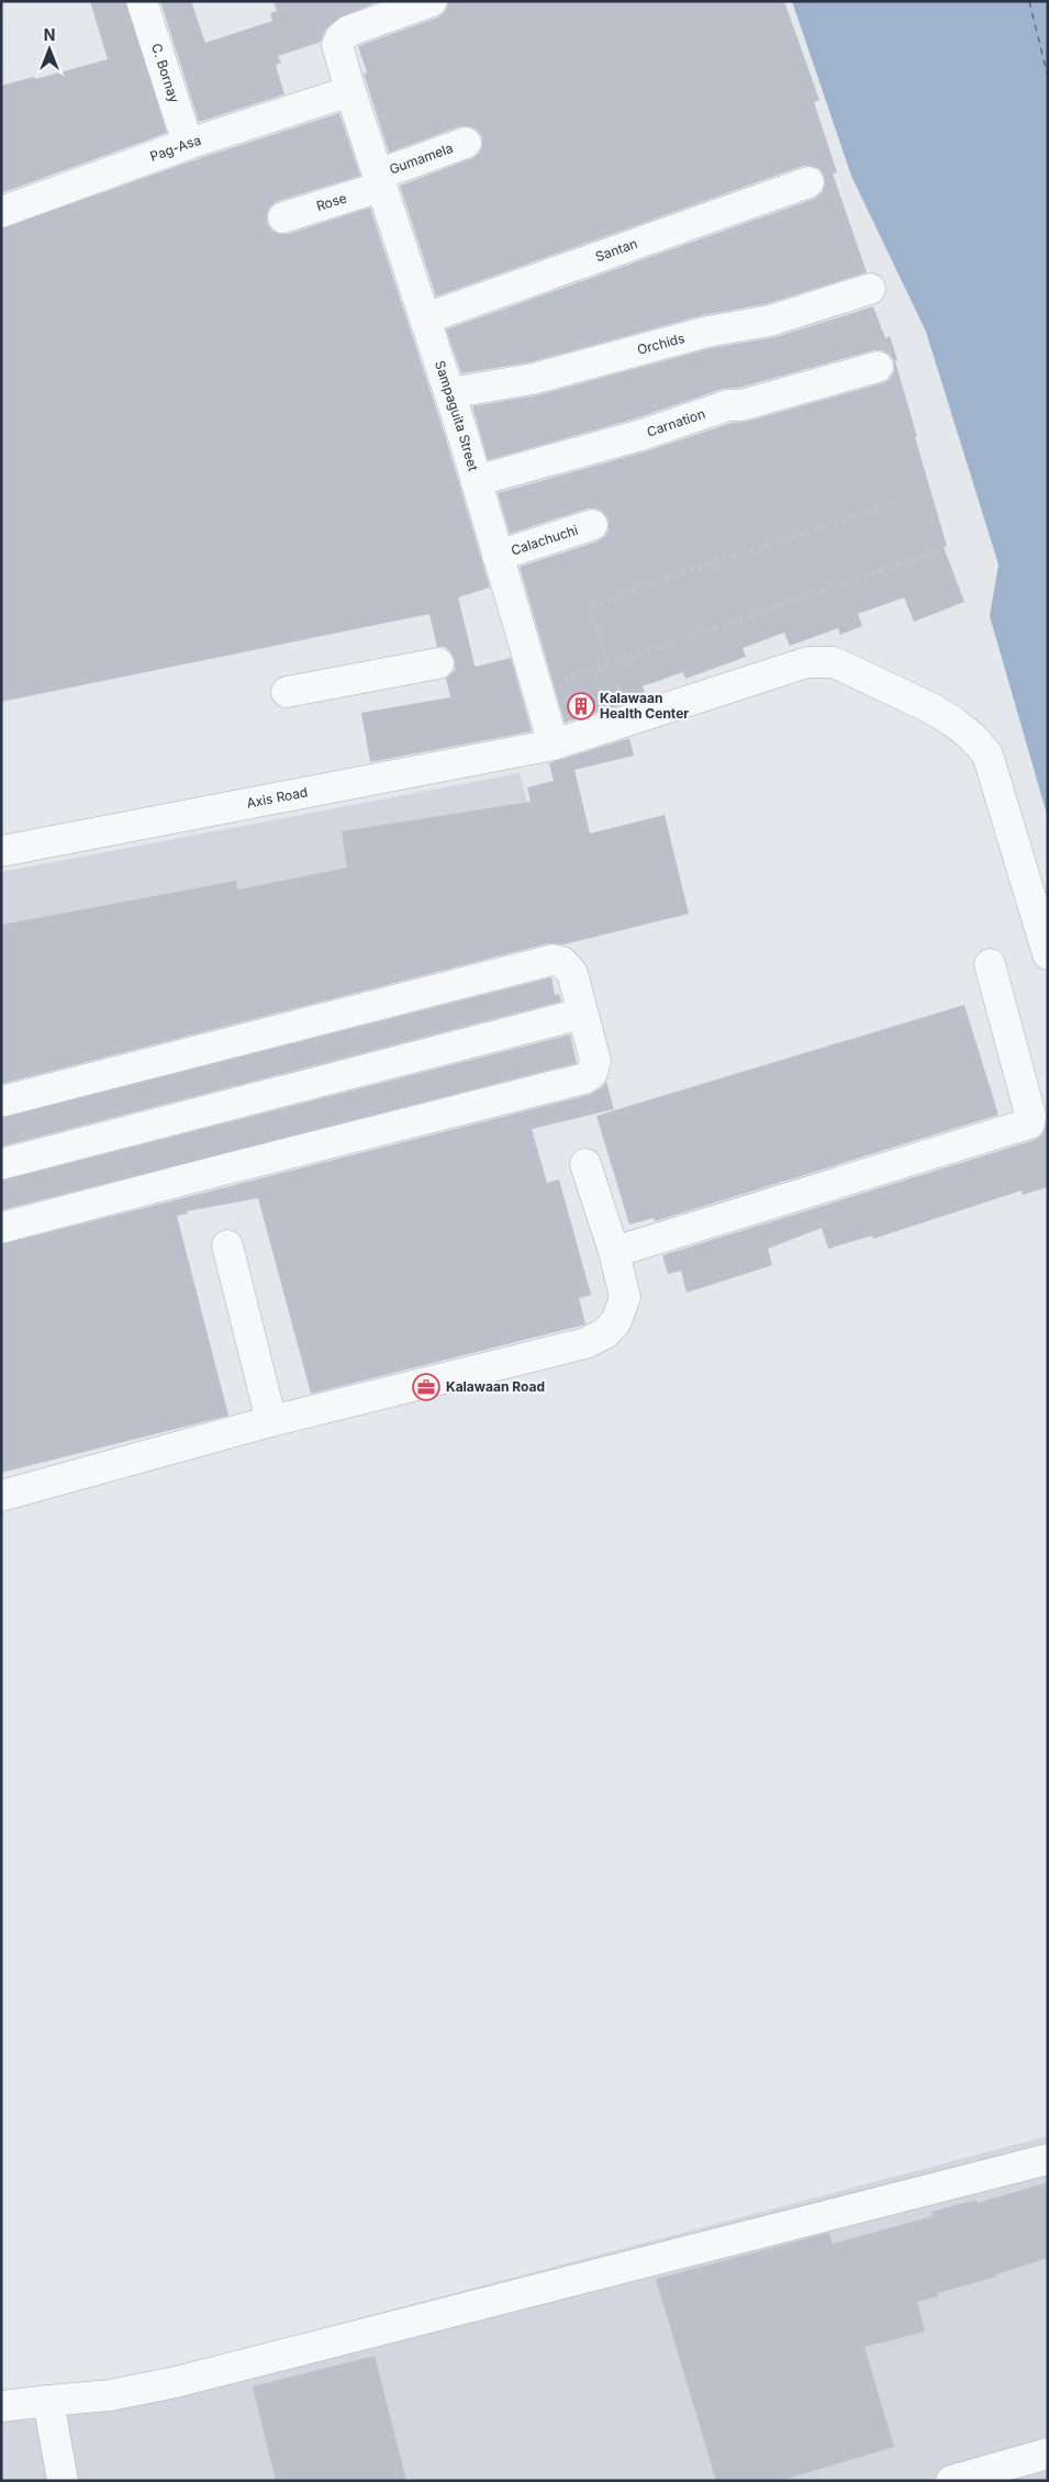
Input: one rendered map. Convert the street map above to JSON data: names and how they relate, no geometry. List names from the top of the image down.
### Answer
{
  "streets": {
    "street": [
      "C. Bornay",
      "Pag-Asa",
      "Gumamela",
      "Rose",
      "Santan",
      "Orchids",
      "Sampaguita Street",
      "Carnation",
      "Calachuchi",
      "Axis Road"
    ]
  },
  "crossings": [
    ["C. Bornay", "Pag-Asa"],
    ["Pag-Asa", "Sampaguita Street"],
    ["Gumamela", "Rose"],
    ["Gumamela", "Sampaguita Street"],
    ["Rose", "Sampaguita Street"],
    ["Santan", "Sampaguita Street"],
    ["Orchids", "Sampaguita Street"],
    ["Sampaguita Street", "Carnation"],
    ["Sampaguita Street", "Calachuchi"],
    ["Sampaguita Street", "Axis Road"]
  ],
  "places": {
    "building": ["Kalawaan Health Center"],
    "office": ["Kalawaan Road"]
  },
  "north": "top"
}
